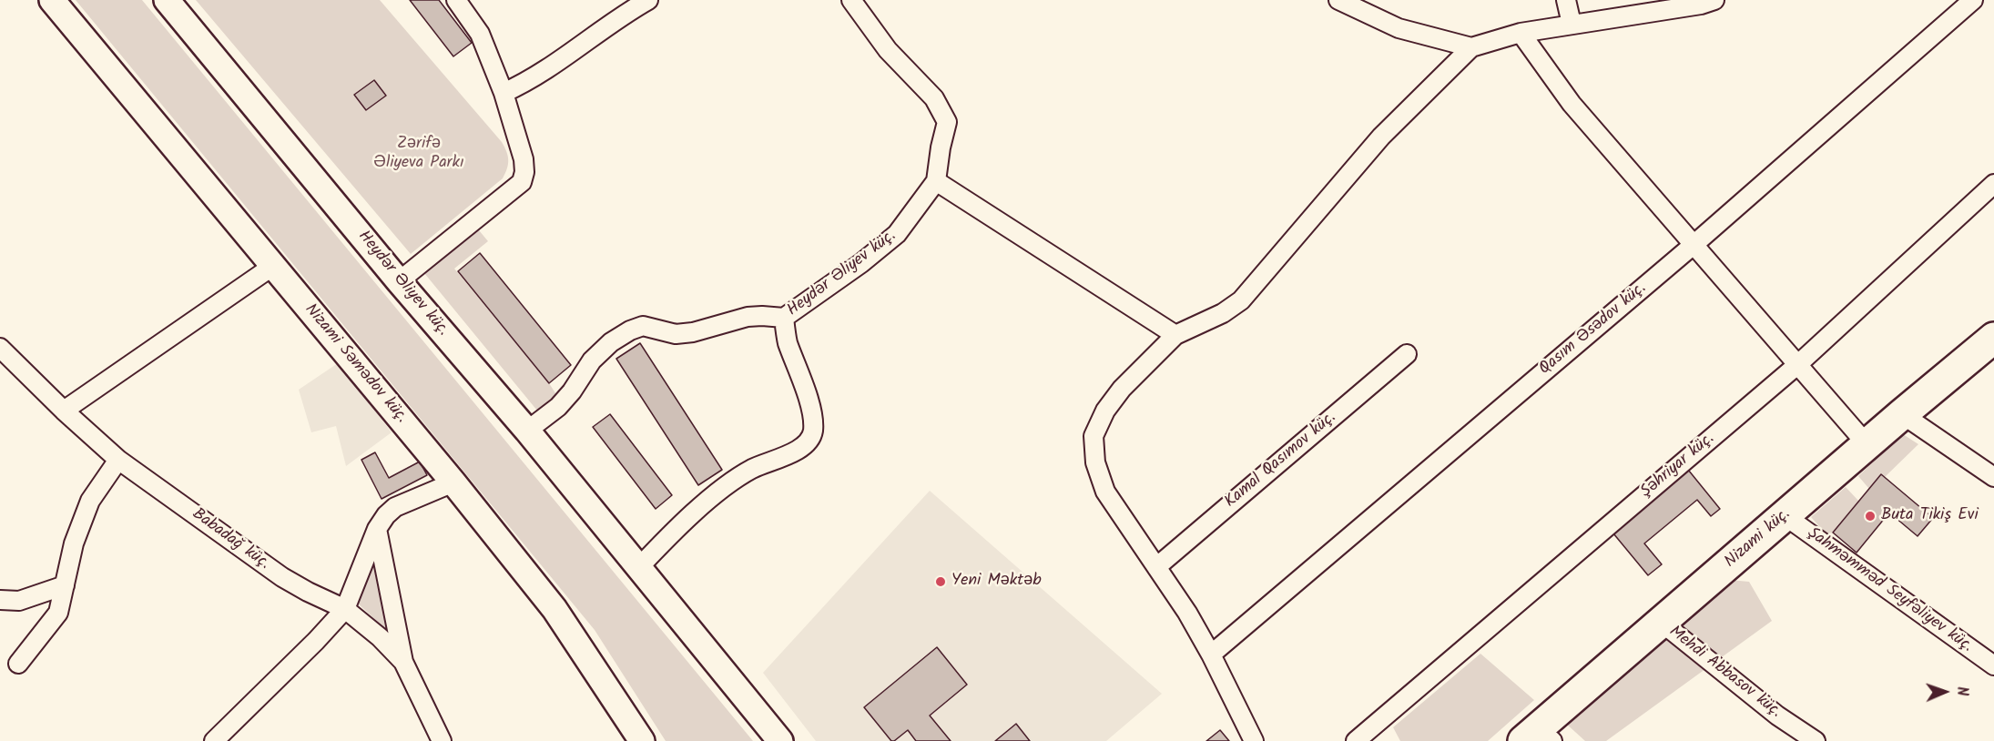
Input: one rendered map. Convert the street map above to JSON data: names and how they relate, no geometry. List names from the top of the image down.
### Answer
{
  "streets": {
    "highway": ["Nizami küç."],
    "main road": ["Heydər Əliyev küç.", "Nizami Səmədov küç."],
    "street": [
      "Qasım Əsədov küç.",
      "Kamal Qasımov küç.",
      "Şəhriyar küç.",
      "Babadağ küç.",
      "Şahməmməd Seyfəliyev küç.",
      "Mehdi Abbasov küç."
    ]
  },
  "crossings": [
    ["Nizami küç.", "Şahməmməd Seyfəliyev küç."],
    ["Nizami küç.", "Mehdi Abbasov küç."]
  ],
  "parks": ["Zərifə Əliyeva Parkı"],
  "places": ["Buta Tikiş Evi", "Yeni Məktəb"],
  "north": "right"
}
